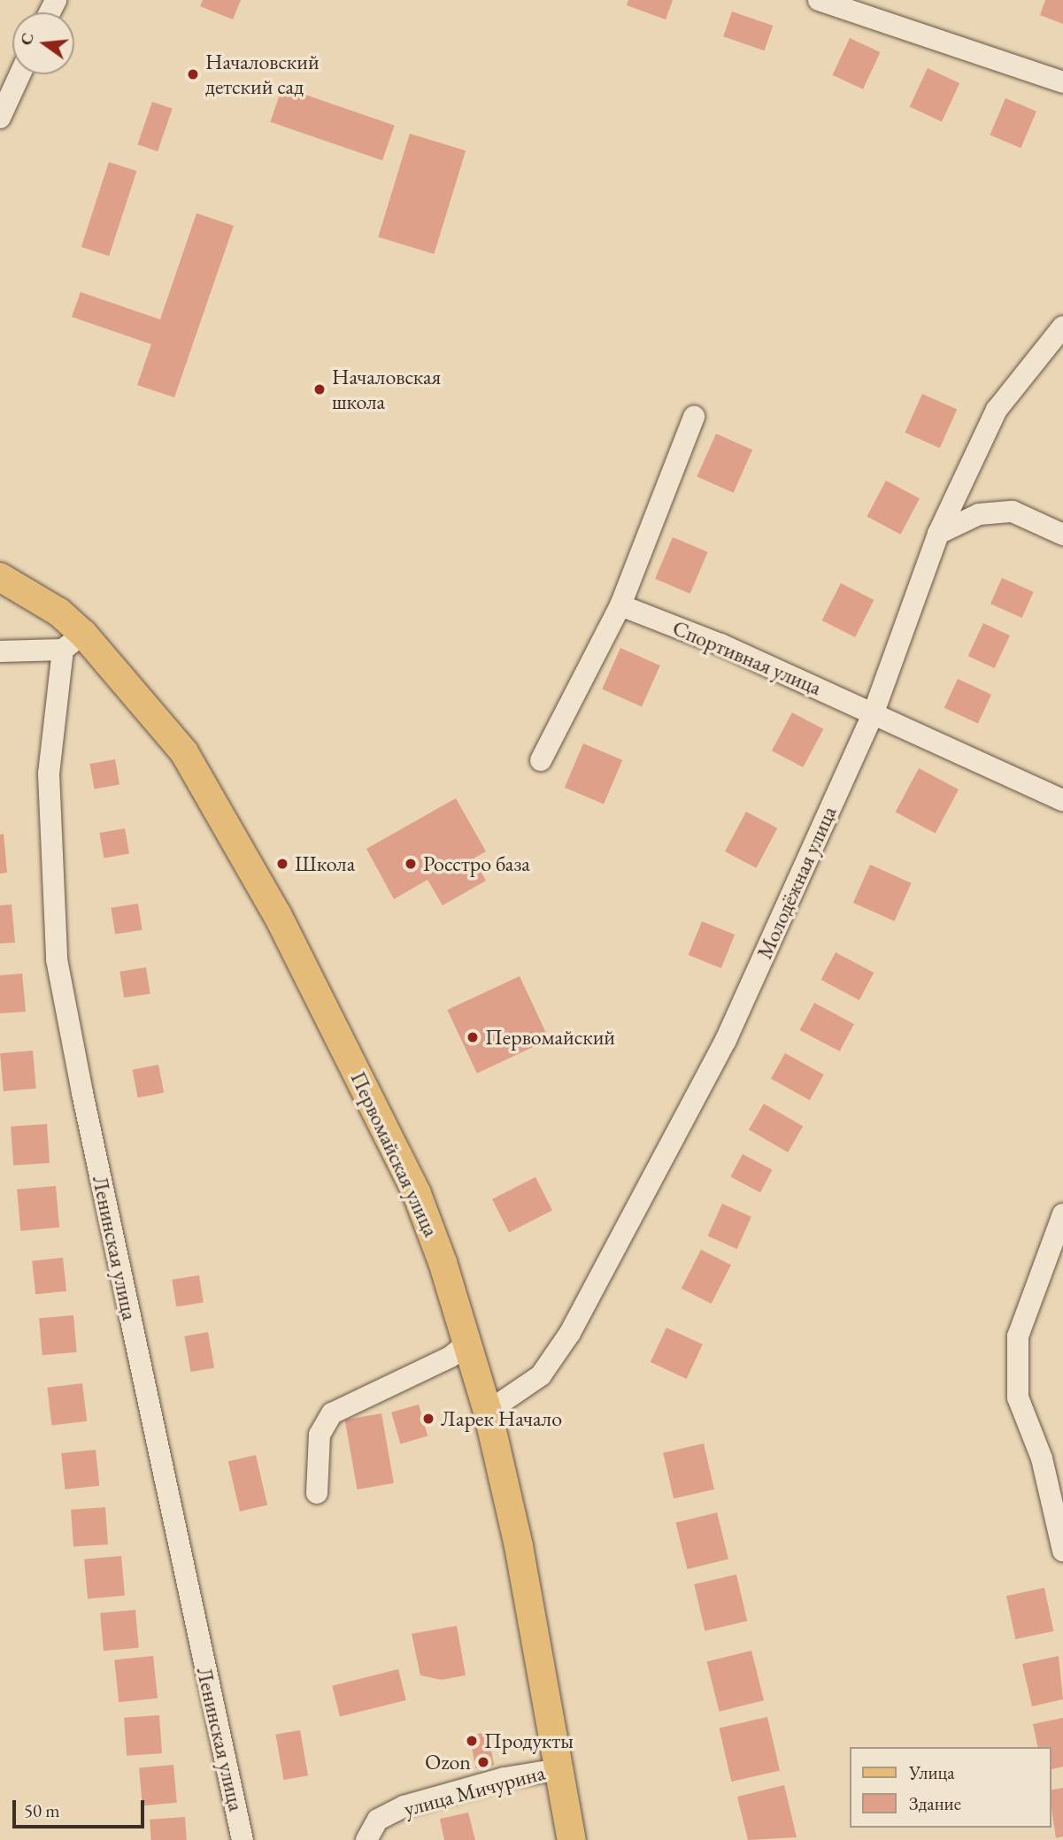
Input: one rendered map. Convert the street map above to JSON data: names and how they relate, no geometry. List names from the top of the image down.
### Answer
{
  "streets": {
    "main road": ["Первомайская улица"],
    "street": [
      "Спортивная улица",
      "Молодёжная улица",
      "Ленинская улица",
      "улица Мичурина"
    ]
  },
  "crossings": [
    ["Спортивная улица", "Молодёжная улица"],
    ["Молодёжная улица", "Первомайская улица"],
    ["Первомайская улица", "Ленинская улица"],
    ["Первомайская улица", "улица Мичурина"]
  ],
  "places": [
    "Началовский детский сад",
    "Началовская школа",
    "Школа",
    "Росстро база",
    "Первомайский",
    "Ларек Начало",
    "Продукты",
    "Ozon"
  ],
  "legend": ["Улица", "Здание"],
  "scale_bar": "50 m",
  "north": "left"
}
